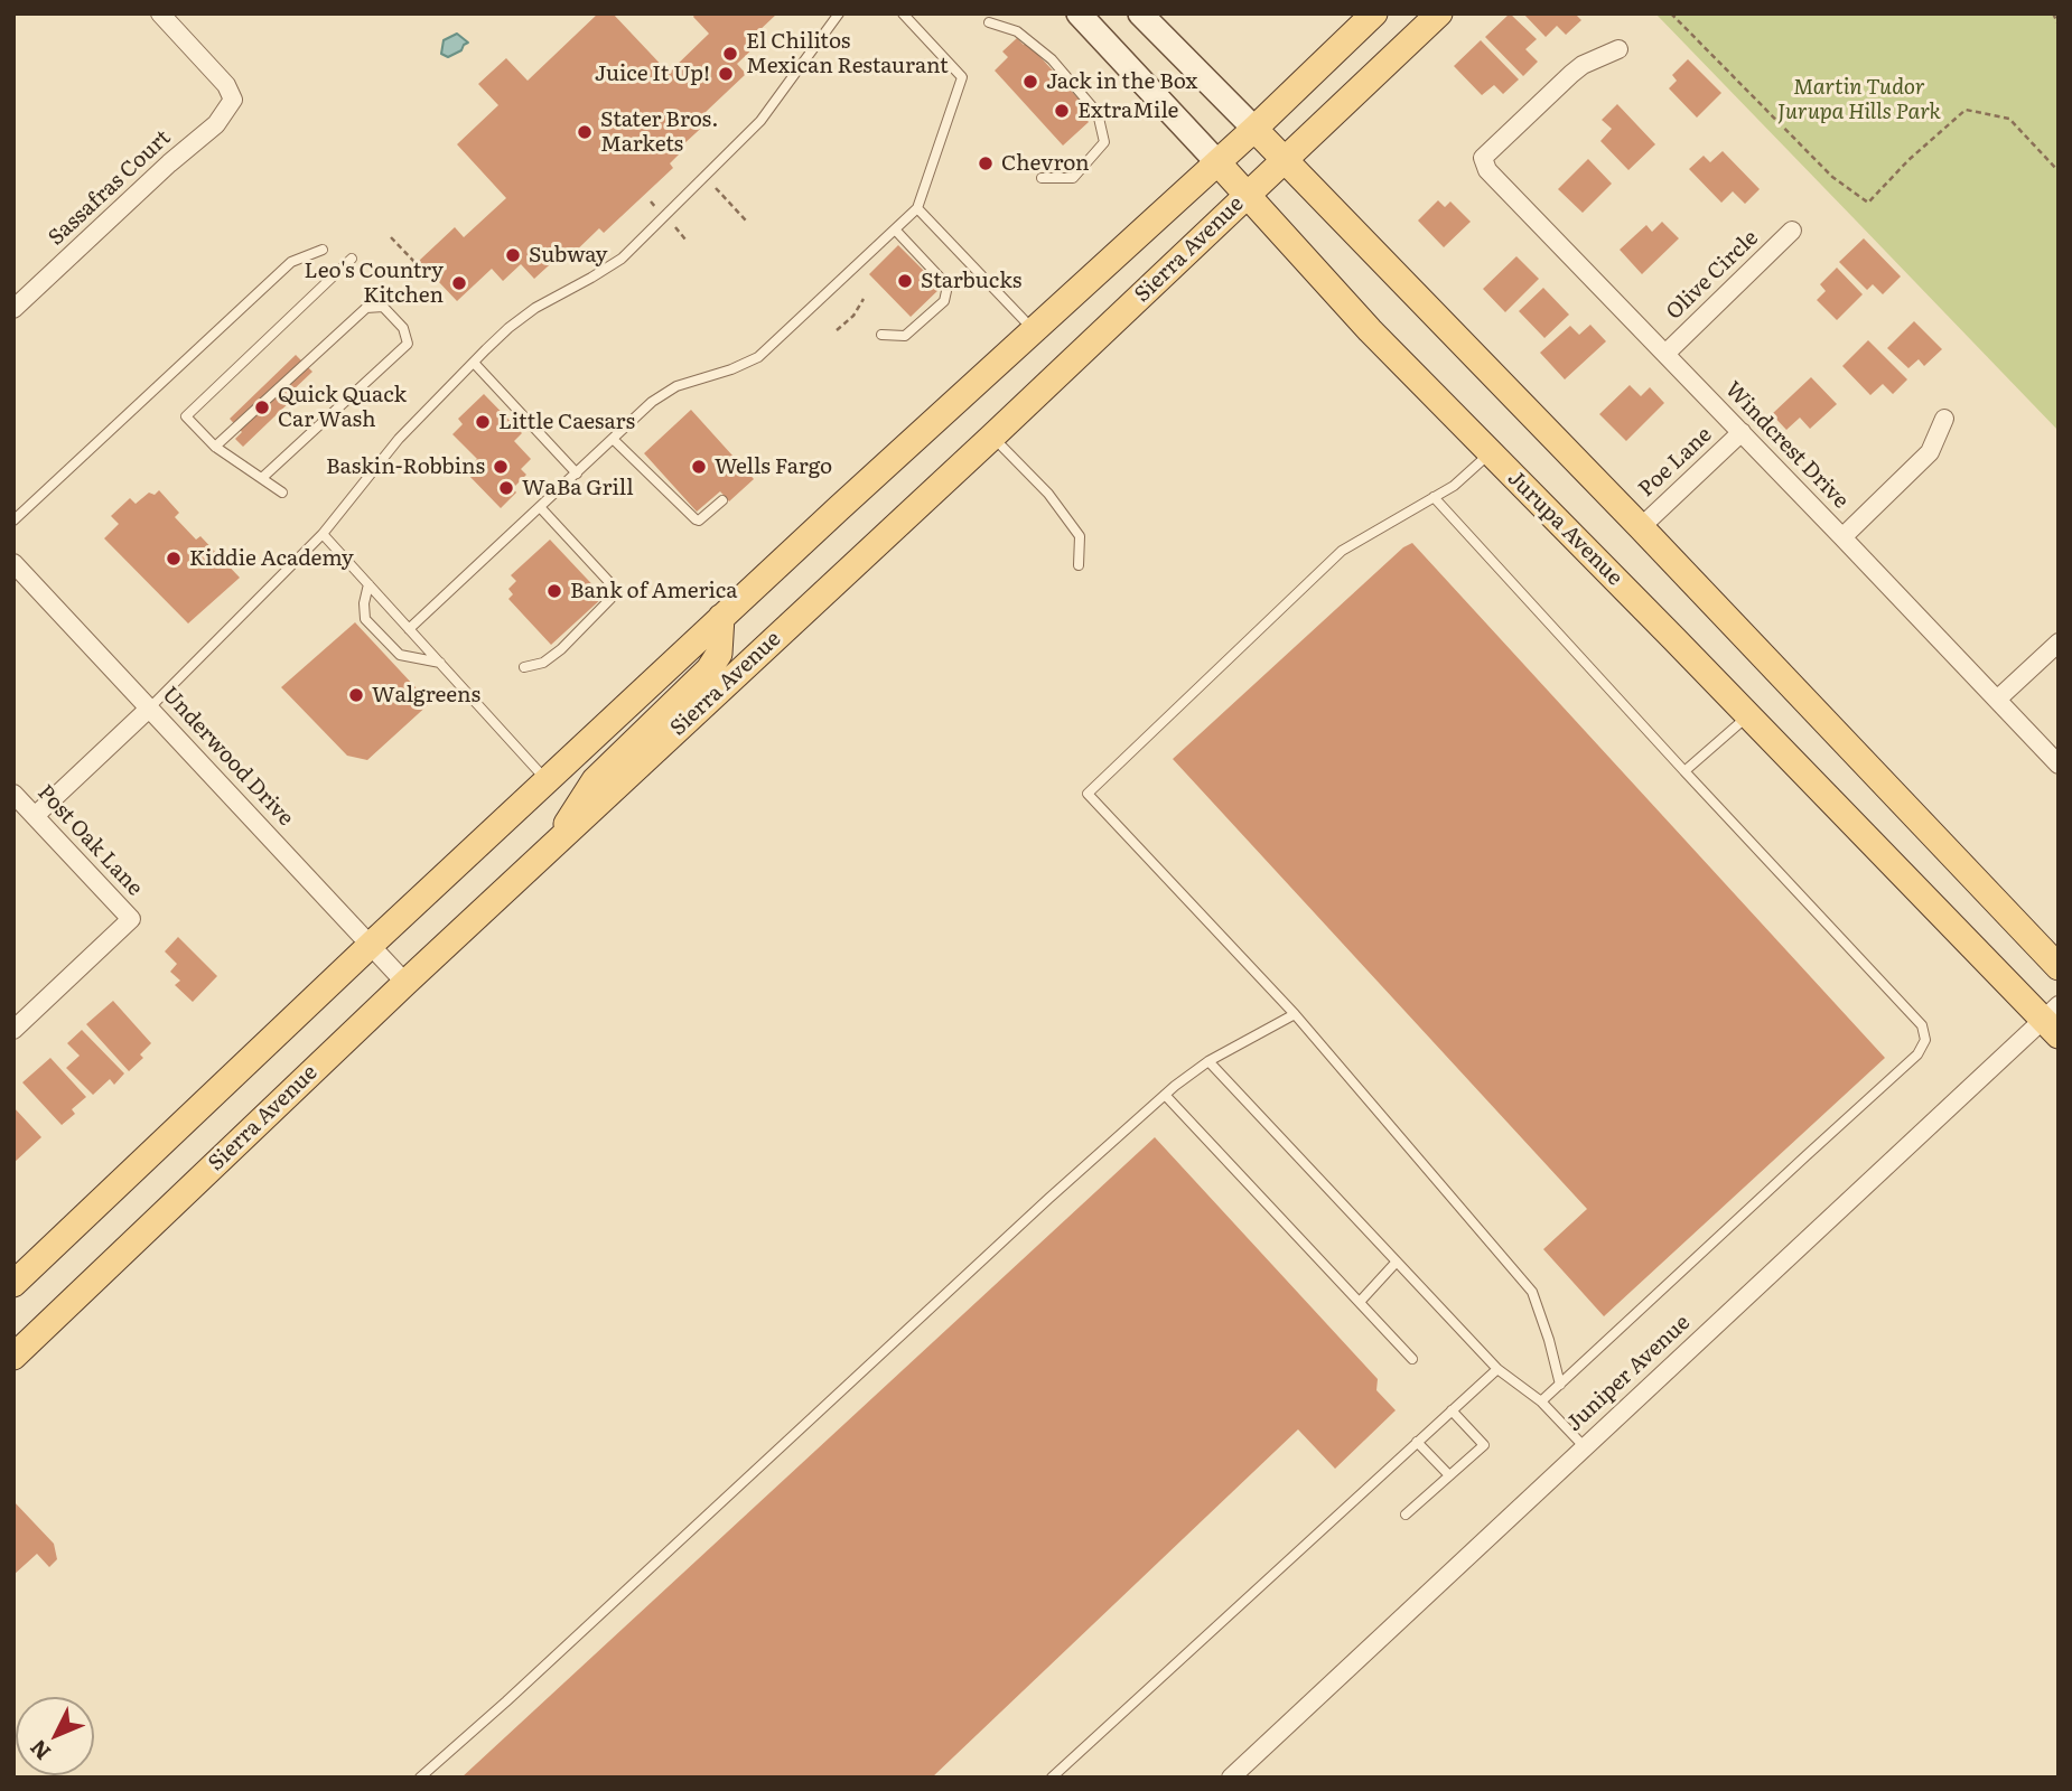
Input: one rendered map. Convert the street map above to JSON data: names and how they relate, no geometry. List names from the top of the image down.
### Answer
{
  "streets": {
    "main road": ["Sierra Avenue", "Jurupa Avenue"],
    "street": [
      "Sassafras Court",
      "Olive Circle",
      "Windcrest Drive",
      "Poe Lane",
      "Underwood Drive",
      "Post Oak Lane",
      "Juniper Avenue"
    ]
  },
  "crossings": [
    ["Sierra Avenue", "Jurupa Avenue"],
    ["Sierra Avenue", "Underwood Drive"],
    ["Olive Circle", "Windcrest Drive"],
    ["Windcrest Drive", "Poe Lane"],
    ["Jurupa Avenue", "Juniper Avenue"]
  ],
  "parks": ["Martin Tudor Jurupa Hills Park"],
  "places": [
    "El Chilitos Mexican Restaurant",
    "Juice It Up!",
    "Jack in the Box",
    "ExtraMile",
    "Stater Bros. Markets",
    "Chevron",
    "Subway",
    "Starbucks",
    "Leo's Country Kitchen",
    "Quick Quack Car Wash",
    "Little Caesars",
    "Baskin-Robbins",
    "Wells Fargo",
    "WaBa Grill",
    "Kiddie Academy",
    "Bank of America",
    "Walgreens"
  ],
  "north": "bottom left"
}
